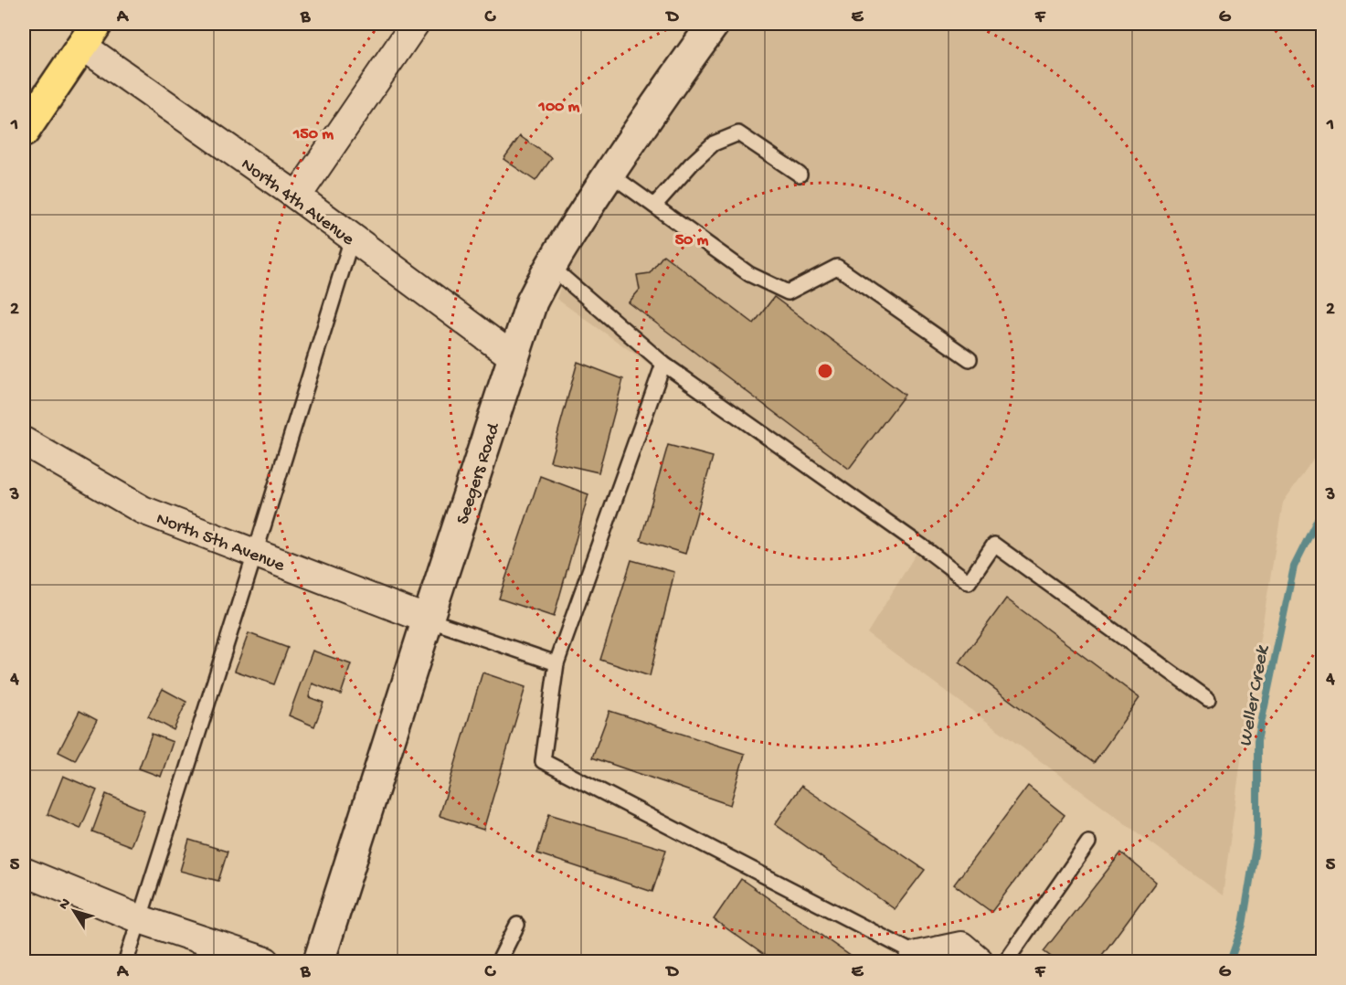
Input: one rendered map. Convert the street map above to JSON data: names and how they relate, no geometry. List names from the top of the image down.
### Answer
{
  "streets": {
    "street": ["North 4th Avenue", "Seegers Road", "North 5th Avenue"]
  },
  "crossings": [
    ["North 4th Avenue", "Seegers Road"],
    ["Seegers Road", "North 5th Avenue"]
  ],
  "water": ["Weller Creek"],
  "north": "top left",
  "grid": {
    "columns": [
      "A",
      "B",
      "C",
      "D",
      "E",
      "F",
      "G"
    ],
    "rows": [
      "1",
      "2",
      "3",
      "4",
      "5"
    ]
  },
  "rings": ["100 m", "150 m", "50 m"]
}
